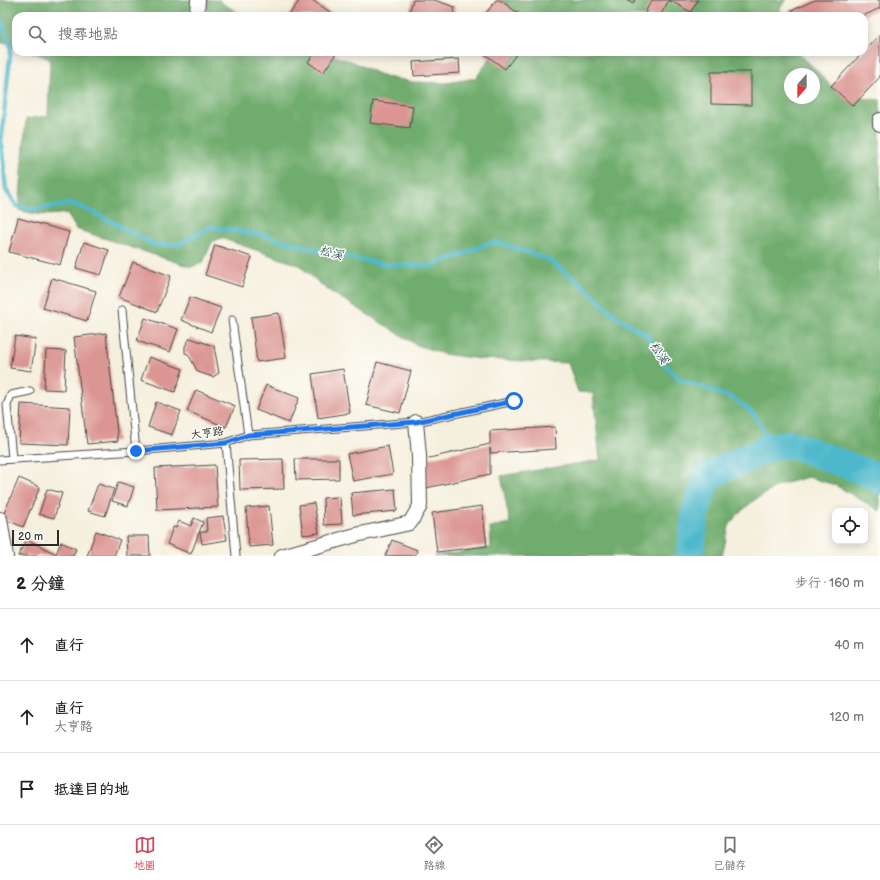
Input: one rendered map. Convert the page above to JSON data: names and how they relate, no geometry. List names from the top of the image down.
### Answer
{
  "streets": {
    "lane": ["大亨路"]
  },
  "water": ["松溪"],
  "scale_bar": "20 m",
  "north": "bottom",
  "page": {
    "search": "搜尋地點",
    "scale": "20 m",
    "heading": ["2 分鐘", "步行 · 160 m"],
    "list": [
      ["直行", "40 m"],
      ["直行", "大亨路", "120 m"],
      "抵達目的地"
    ],
    "nav": ["地圖", "路線", "已儲存"]
  }
}
